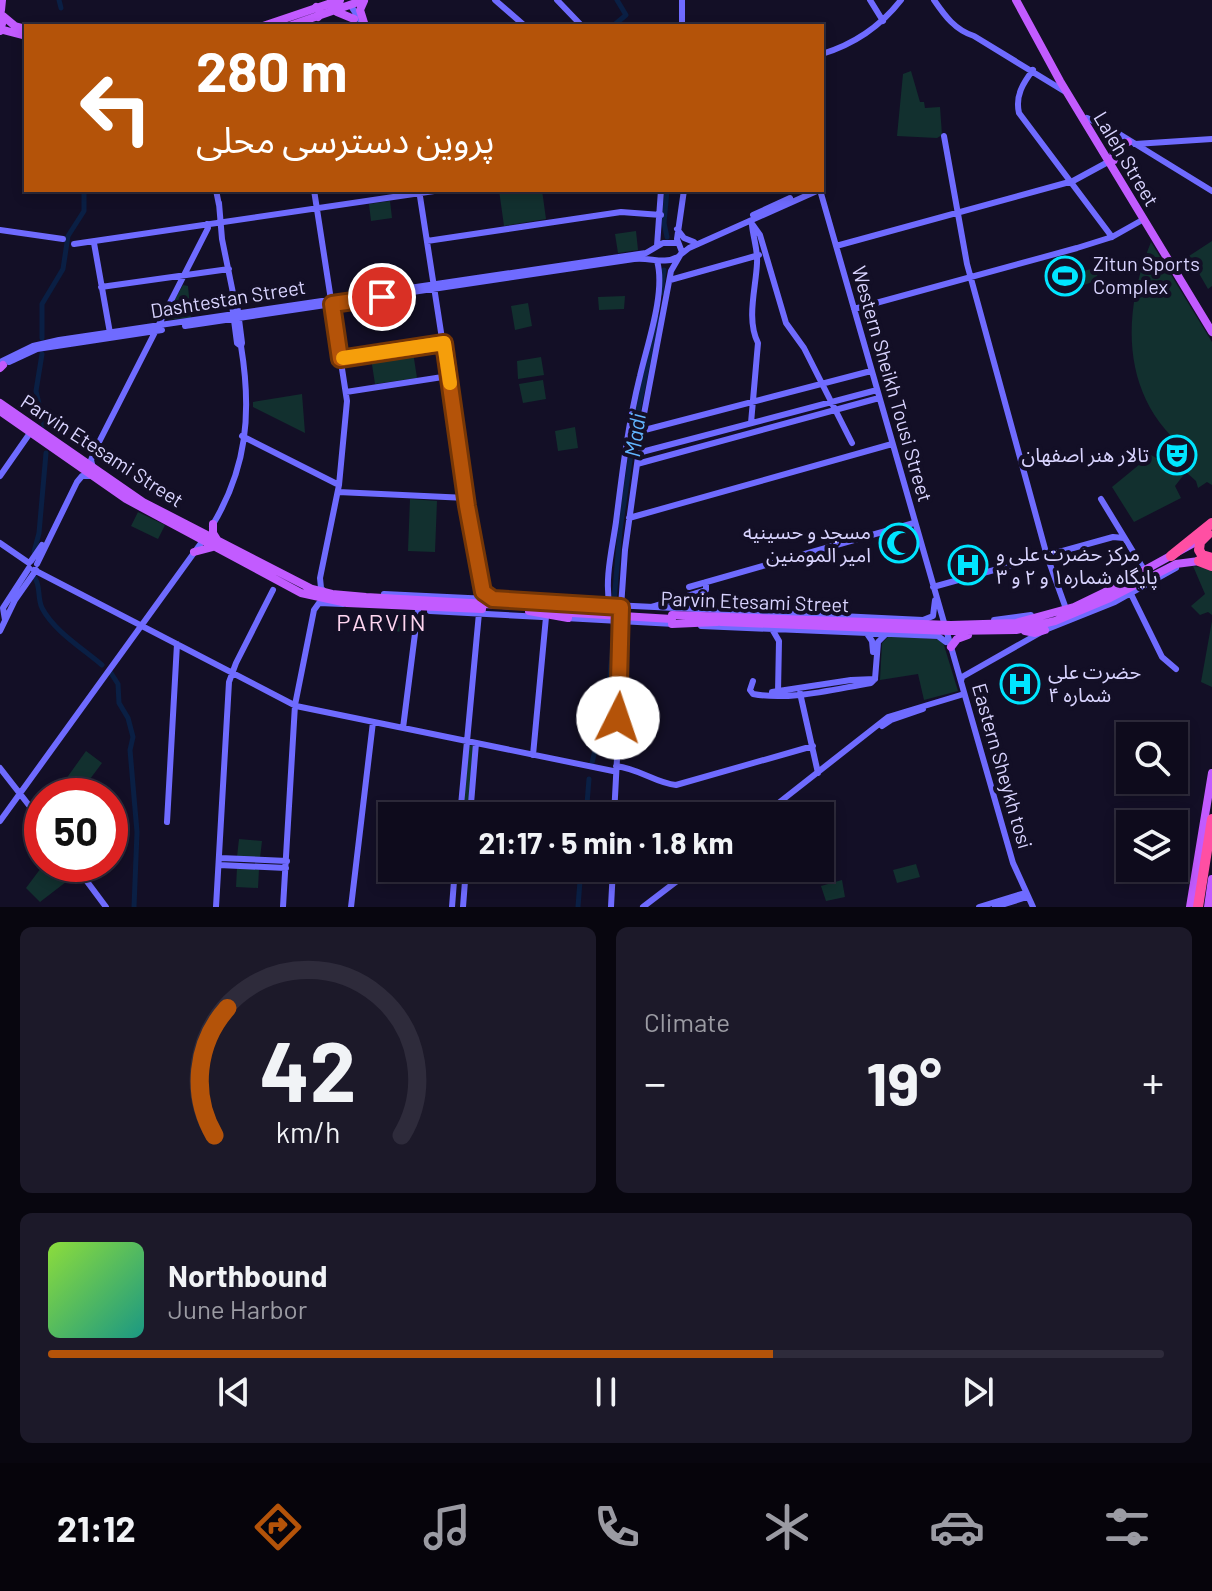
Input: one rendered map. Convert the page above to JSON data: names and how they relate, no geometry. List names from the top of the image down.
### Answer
{
  "streets": {
    "main road": ["Laleh Street", "Parvin Etesami Street"],
    "street": ["Dashtestan Street", "Western Sheikh Tousi Street", "Eastern Sheykh tosi"]
  },
  "crossings": [
    ["Western Sheikh Tousi Street", "Parvin Etesami Street"],
    ["Western Sheikh Tousi Street", "Eastern Sheykh tosi"],
    ["Parvin Etesami Street", "Eastern Sheykh tosi"]
  ],
  "districts": ["PARVIN"],
  "water": ["Madi"],
  "places": {
    "sports": ["Zitun Sports Complex"],
    "theatre": ["تالار هنر اصفهان"],
    "mosque": ["مسجد و حسینیه امیر المومنین"],
    "hospital": ["مرکز حضرت علی و پایگاه شماره۱ و ۲ و ۳", "حضرت علی شماره ۴"]
  },
  "page": {
    "turn": ["280 m", "پروین دسترسی محلی"],
    "limit": "50",
    "trip": "21:17 · 5 min · 1.8 km",
    "tile": "Climate",
    "heat": ["−", "19°", "+"],
    "song": ["Northbound", "June Harbor"],
    "tabs": "21:12",
    "gauge": ["42", "km/h"]
  }
}
